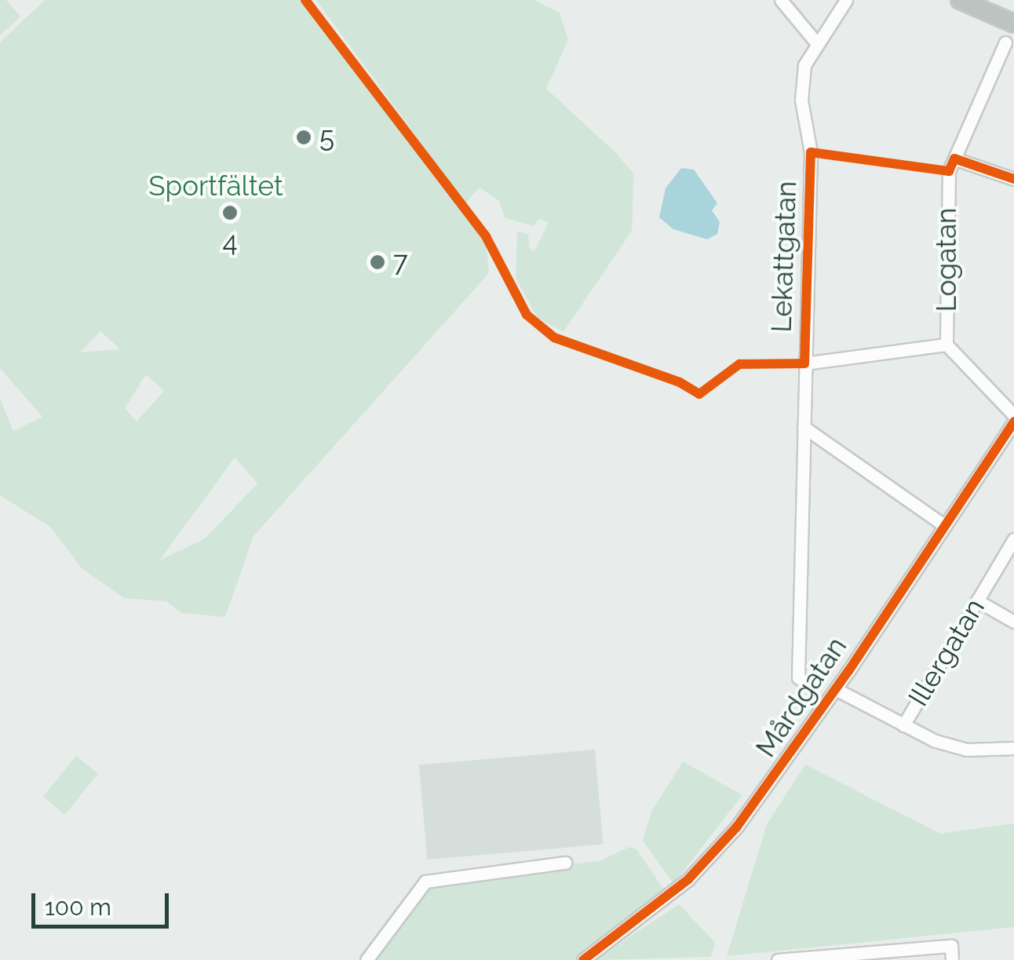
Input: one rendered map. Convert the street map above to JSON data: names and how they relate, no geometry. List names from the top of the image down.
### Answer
{
  "streets": {
    "street": [
      "Lekattgatan",
      "Logatan",
      "Illergatan",
      "Mårdgatan"
    ]
  },
  "parks": ["Sportfältet"],
  "places": ["5", "4", "7"],
  "scale_bar": "100 m"
}
